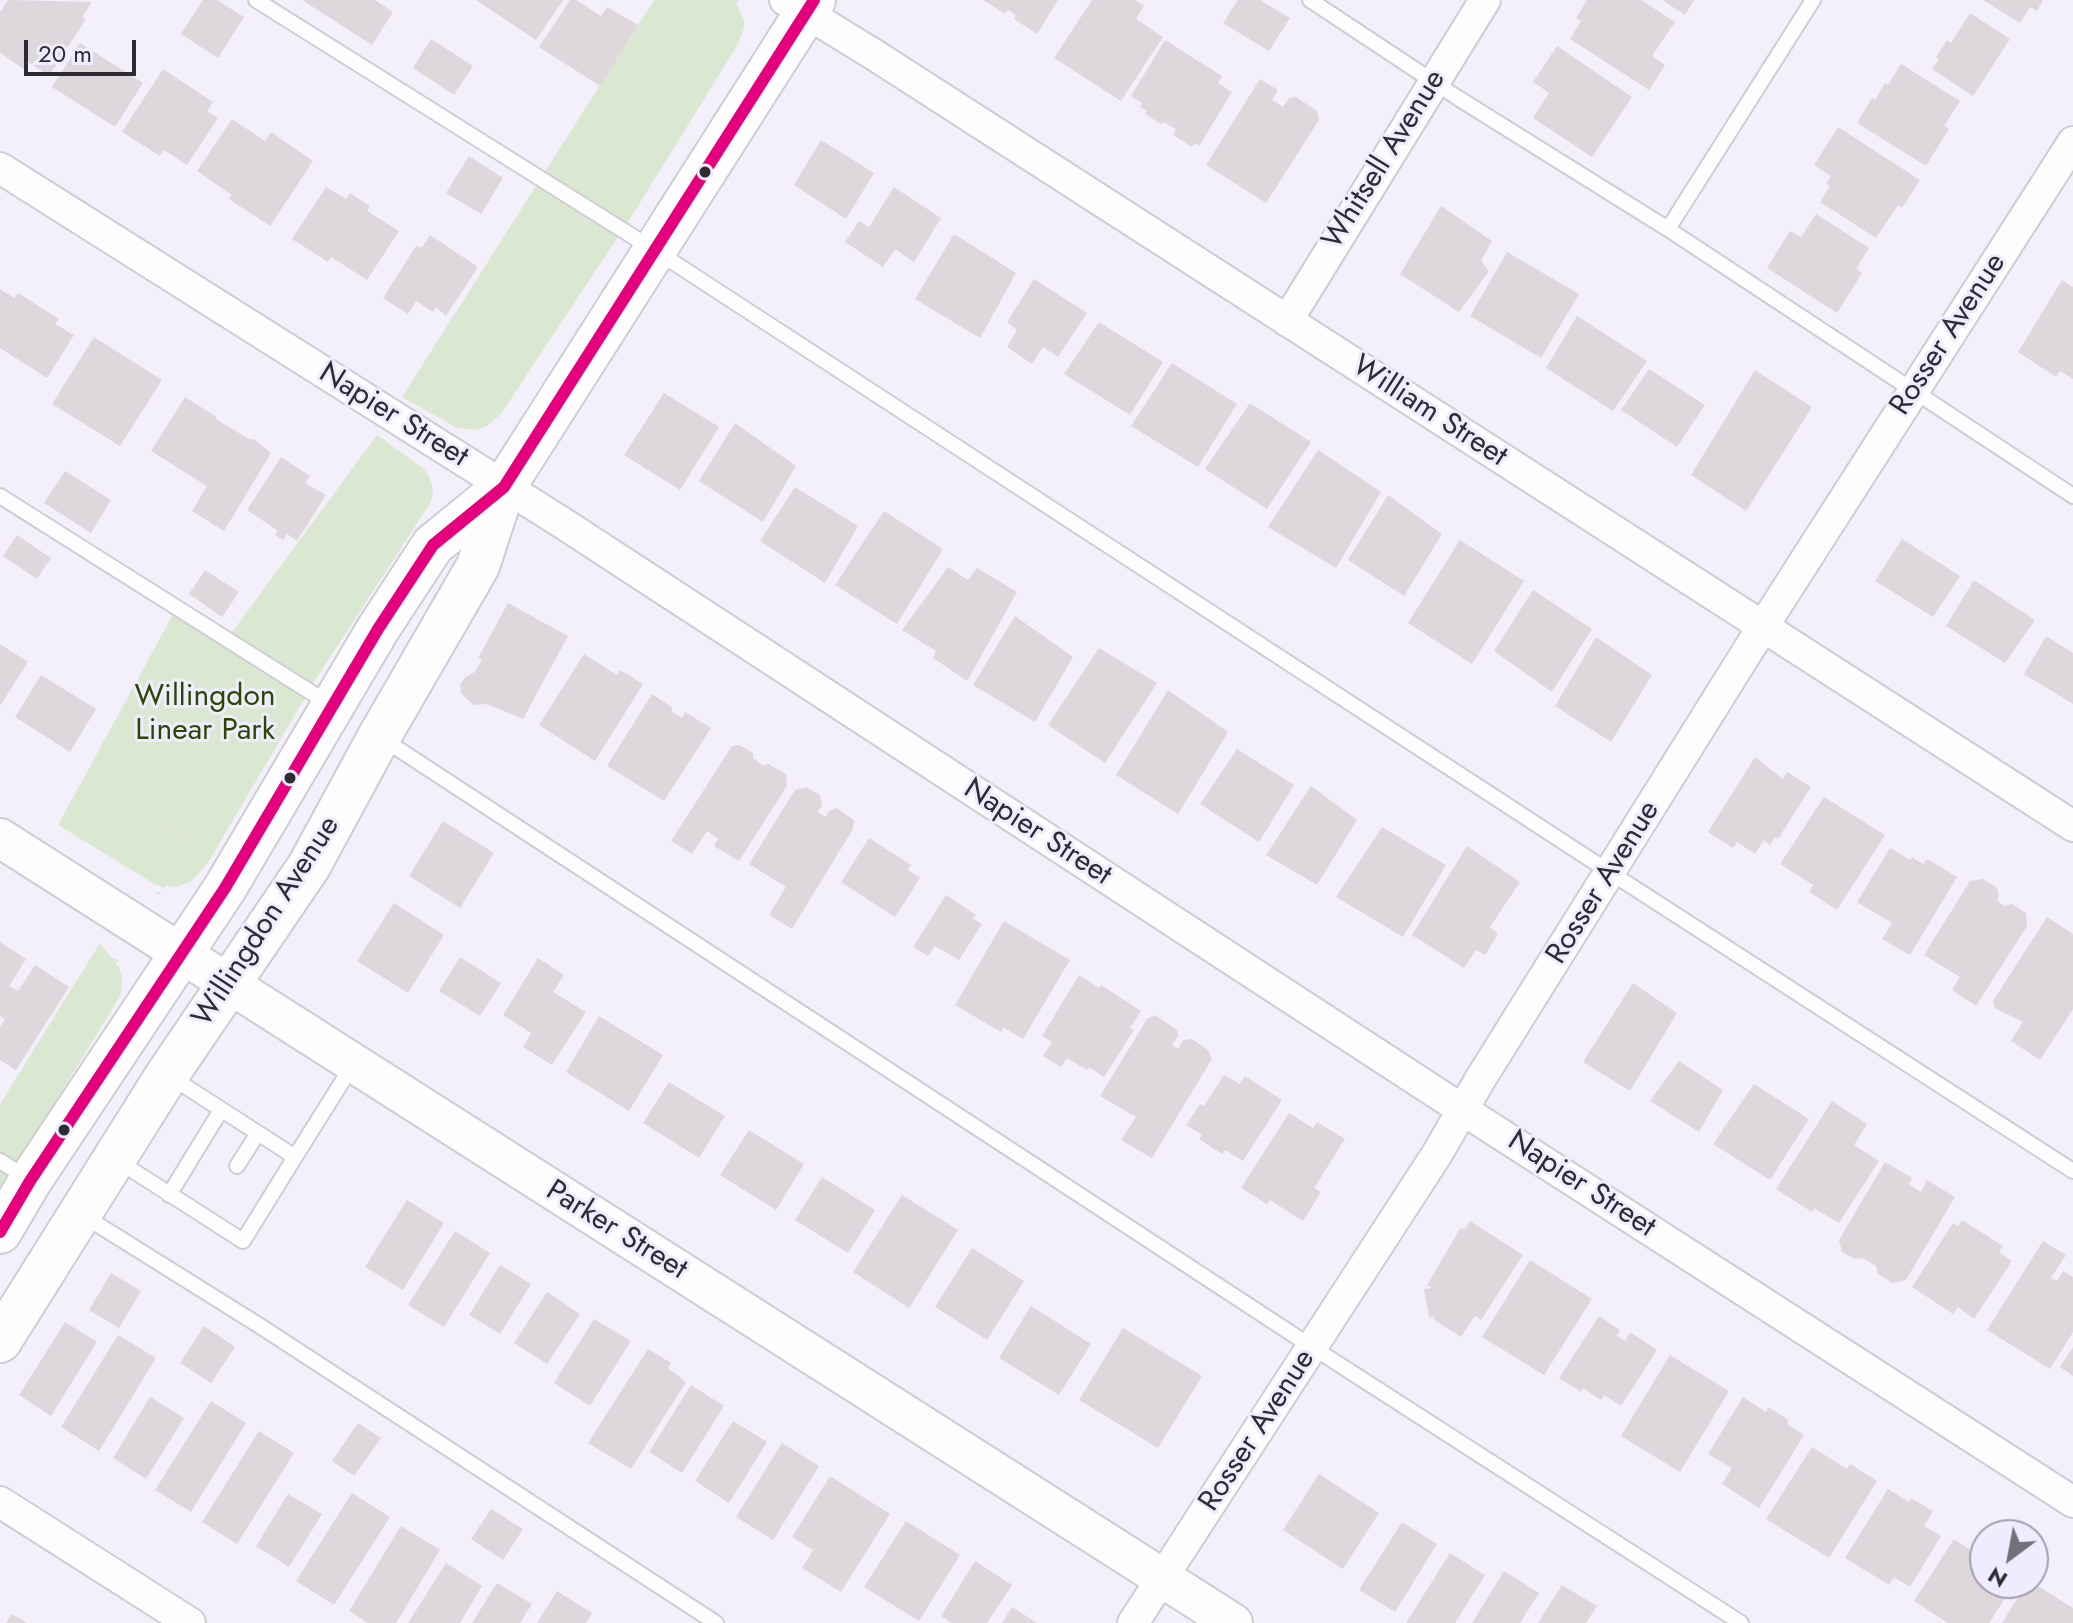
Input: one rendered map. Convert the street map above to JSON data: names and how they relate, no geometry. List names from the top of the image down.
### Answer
{
  "streets": {
    "main road": ["Willingdon Avenue"],
    "street": [
      "Whitsell Avenue",
      "Rosser Avenue",
      "William Street",
      "Napier Street",
      "Parker Street"
    ]
  },
  "crossings": [
    ["Whitsell Avenue", "William Street"],
    ["Rosser Avenue", "William Street"],
    ["Rosser Avenue", "Napier Street"],
    ["Rosser Avenue", "Parker Street"],
    ["William Street", "Willingdon Avenue"],
    ["Napier Street", "Willingdon Avenue"],
    ["Willingdon Avenue", "Parker Street"]
  ],
  "parks": ["Willingdon Linear Park"],
  "scale_bar": "20 m",
  "north": "bottom left"
}
